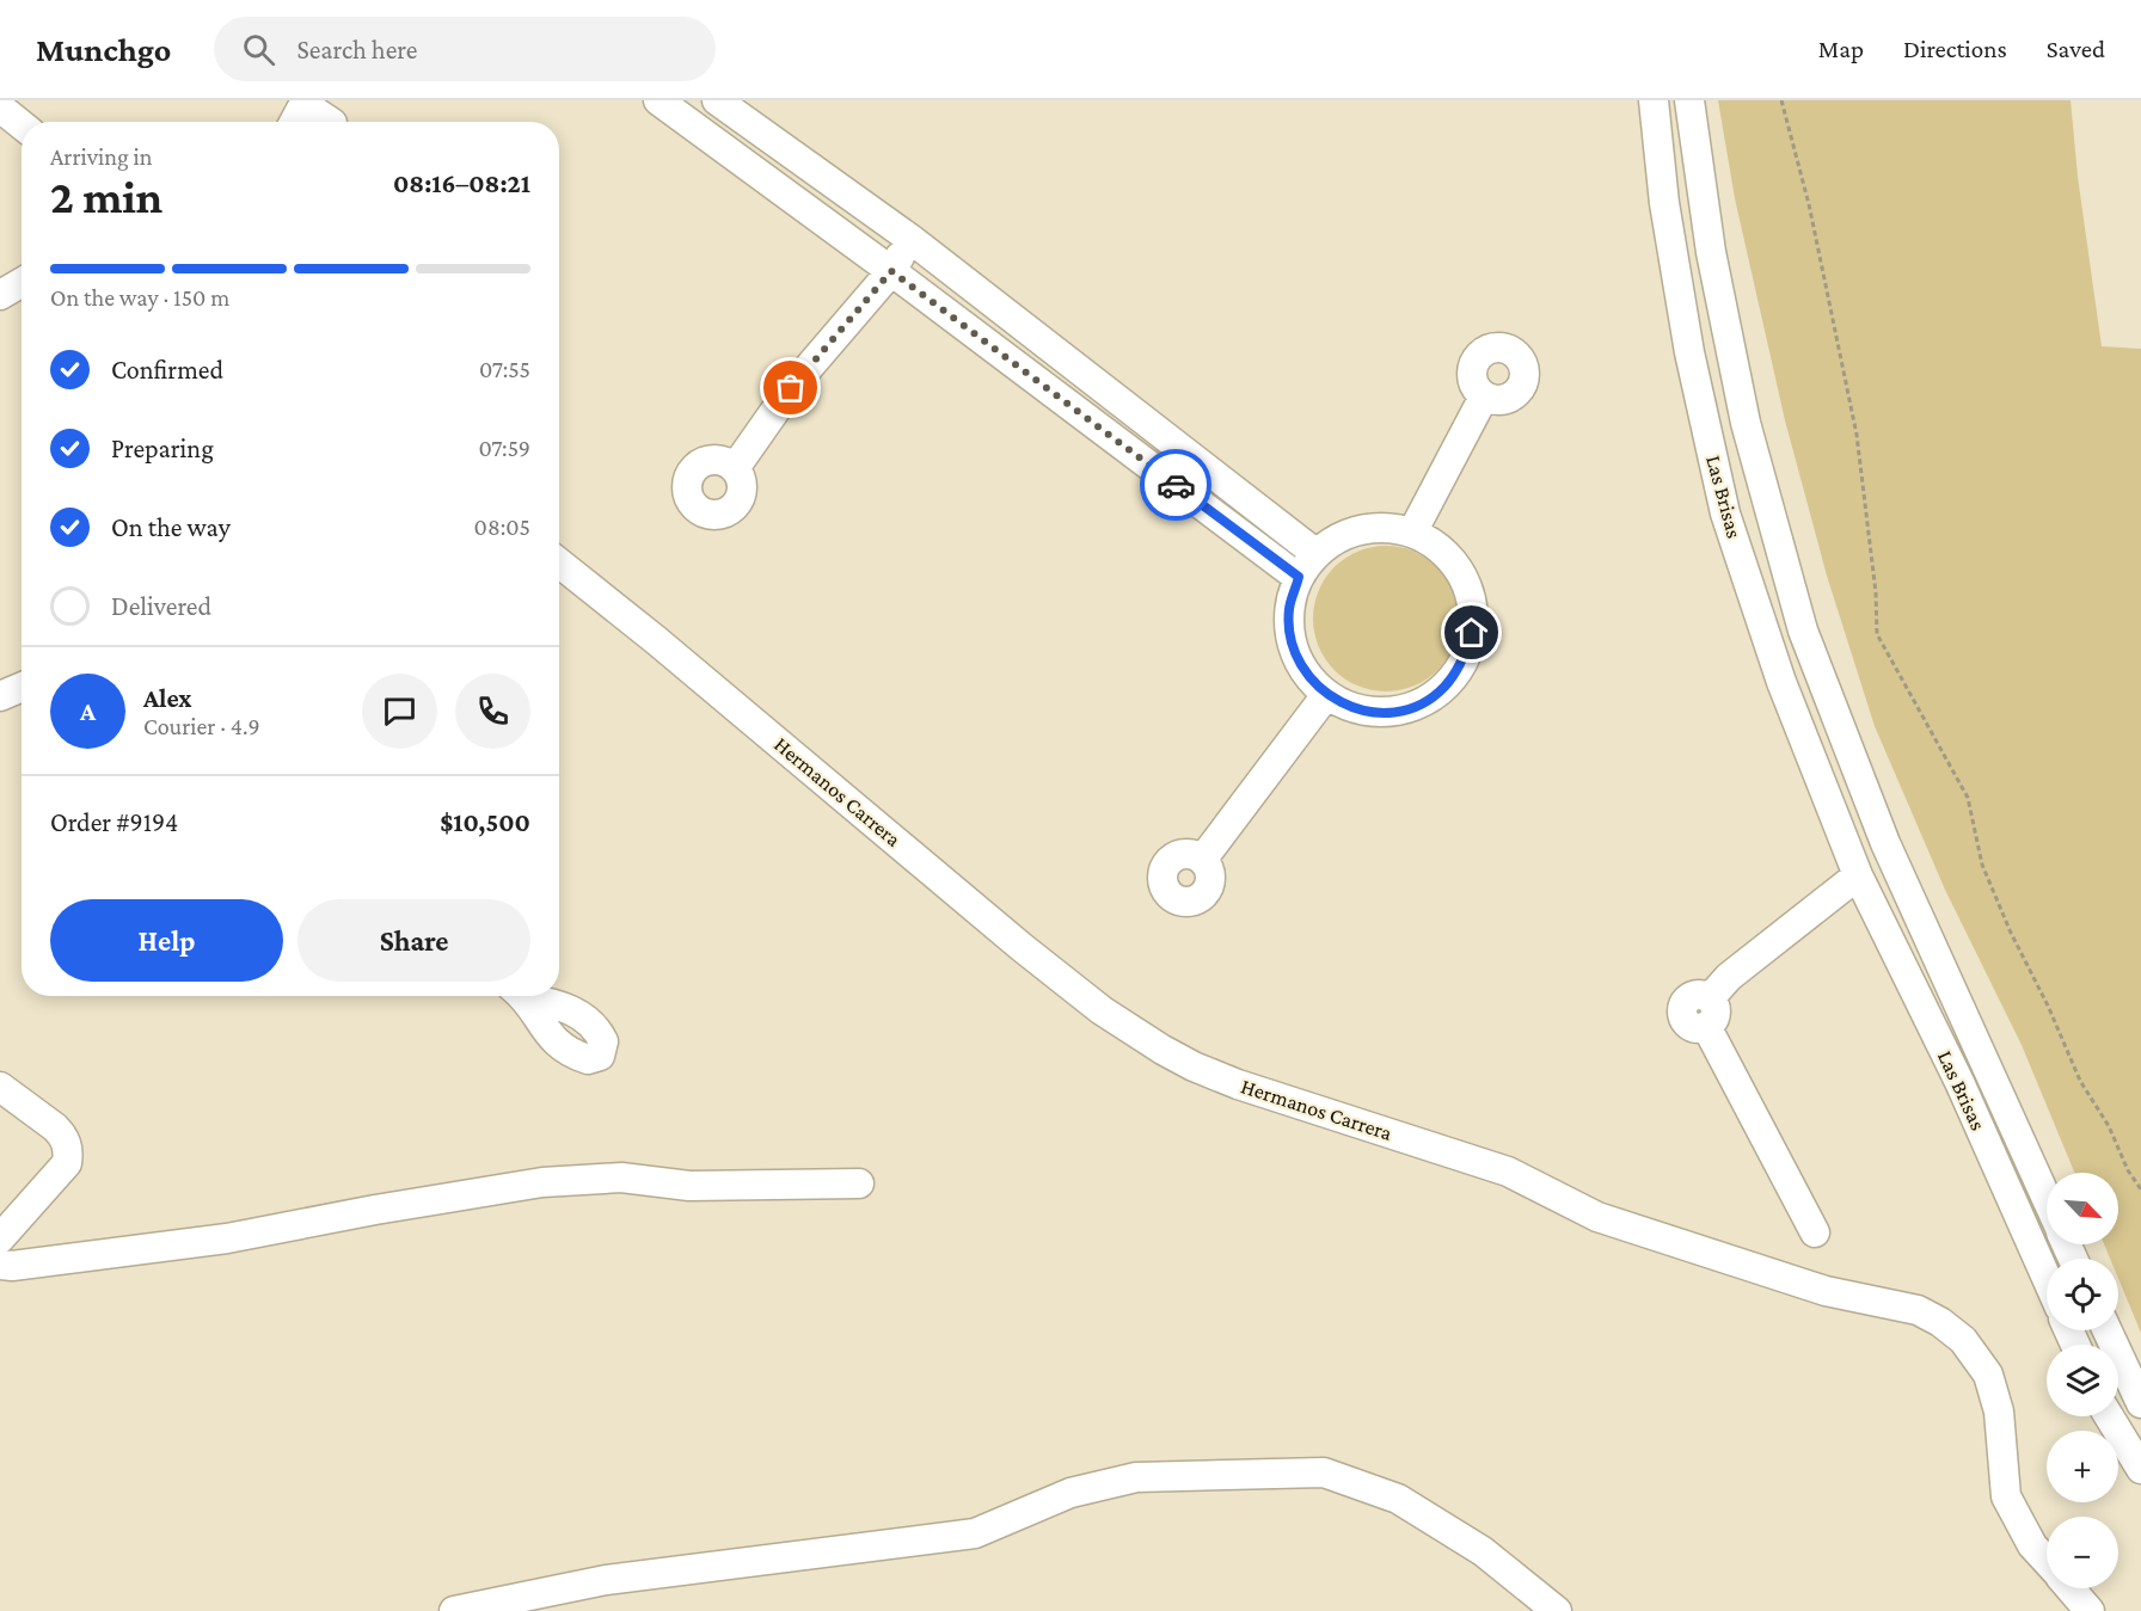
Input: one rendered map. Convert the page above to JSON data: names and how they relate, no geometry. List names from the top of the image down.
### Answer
{
  "streets": {
    "street": ["Las Brisas", "Hermanos Carrera"]
  },
  "north": "bottom right",
  "page": {
    "header": "Munchgo",
    "search": "Search here",
    "nav": ["Map", "Directions", "Saved"],
    "heading": ["2 min", "Arriving in", "08:16–08:21"],
    "panel": [
      "Alex",
      "Courier · 4.9",
      "Order #9194",
      "$10,500"
    ],
    "bar": "On the way · 150 m",
    "list": [
      ["Confirmed", "07:55"],
      ["Preparing", "07:59"],
      ["On the way", "08:05"],
      "Delivered"
    ],
    "round": "A",
    "buttons": ["Help", "Share"],
    "map_buttons": ["+", "−"]
  }
}
